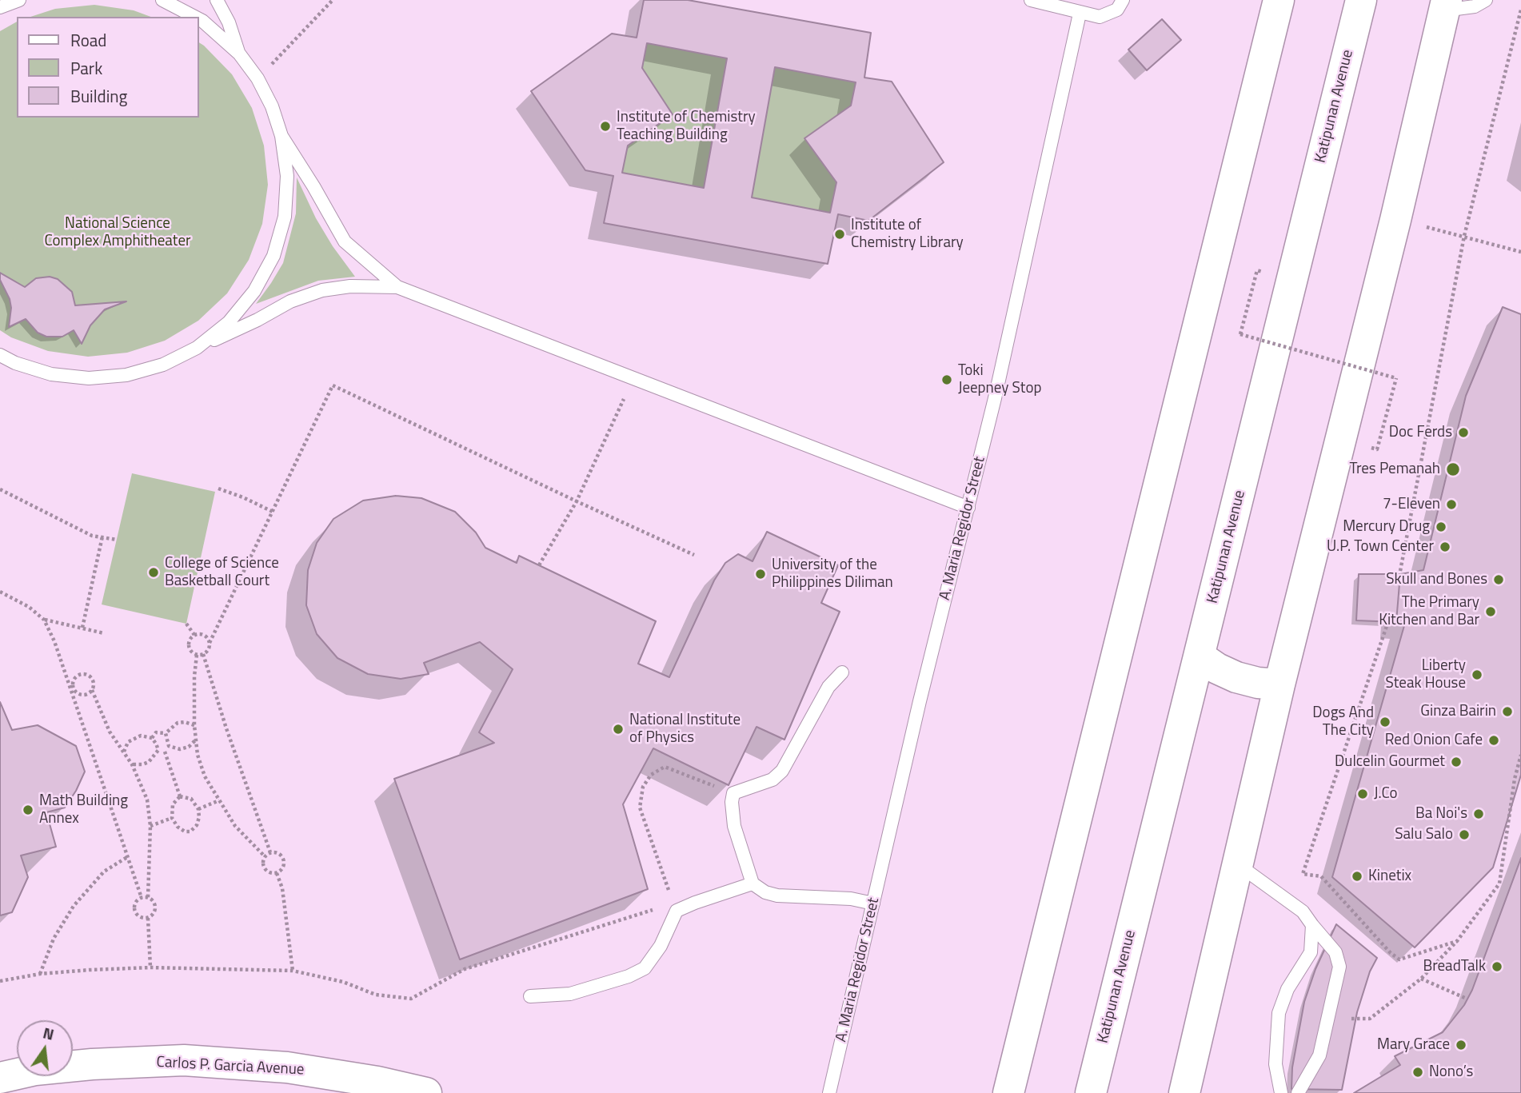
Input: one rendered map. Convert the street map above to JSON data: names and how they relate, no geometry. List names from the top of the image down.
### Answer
{
  "streets": {
    "main road": ["Katipunan Avenue", "Carlos P. Garcia Avenue"],
    "lane": ["A. Maria Regidor Street"]
  },
  "parks": ["National Science Complex Amphitheater"],
  "places": [
    "Institute of Chemistry Teaching Building",
    "Institute of Chemistry Library",
    "Toki Jeepney Stop",
    "Doc Ferds",
    "Tres Pemanah",
    "7-Eleven",
    "Mercury Drug",
    "U.P. Town Center",
    "College of Science Basketball Court",
    "University of the Philippines Diliman",
    "Skull and Bones",
    "The Primary Kitchen and Bar",
    "Liberty Steak House",
    "Ginza Bairin",
    "Dogs And The City",
    "National Institute of Physics",
    "Red Onion Cafe",
    "Dulcelin Gourmet",
    "J.Co",
    "Math Building Annex",
    "Ba Noi's",
    "Salu Salo",
    "Kinetix",
    "BreadTalk",
    "Mary Grace",
    "Nono’s"
  ],
  "legend": ["Road", "Park", "Building"],
  "north": "top"
}
